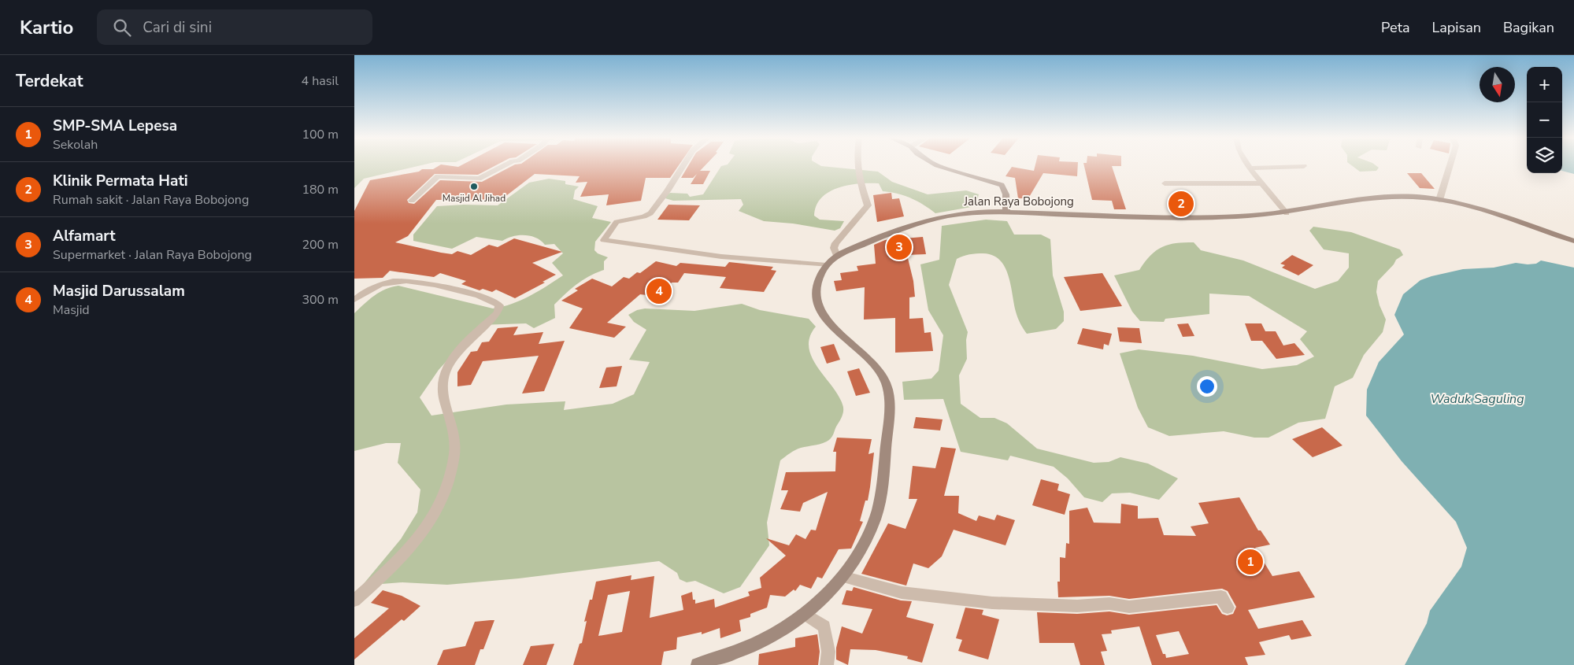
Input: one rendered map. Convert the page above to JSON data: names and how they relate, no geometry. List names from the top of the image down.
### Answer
{
  "streets": {
    "main road": ["Jalan Raya Bobojong"]
  },
  "water": ["Waduk Saguling"],
  "places": ["Masjid Al Jihad"],
  "north": "bottom",
  "page": {
    "header": "Kartio",
    "search": "Cari di sini",
    "nav": ["Peta", "Lapisan", "Bagikan"],
    "heading": ["Terdekat", "4 hasil"],
    "map_buttons": ["+", "−"],
    "list": [
      {
        "mark": "1",
        "name": "SMP-SMA Lepesa",
        "note": "Sekolah",
        "value": "100 m"
      },
      {
        "mark": "2",
        "name": "Klinik Permata Hati",
        "note": "Rumah sakit · Jalan Raya Bobojong",
        "value": "180 m"
      },
      {
        "mark": "3",
        "name": "Alfamart",
        "note": "Supermarket · Jalan Raya Bobojong",
        "value": "200 m"
      },
      {
        "mark": "4",
        "name": "Masjid Darussalam",
        "note": "Masjid",
        "value": "300 m"
      }
    ],
    "pins": [
      "2",
      "3",
      "4",
      "1"
    ]
  }
}
